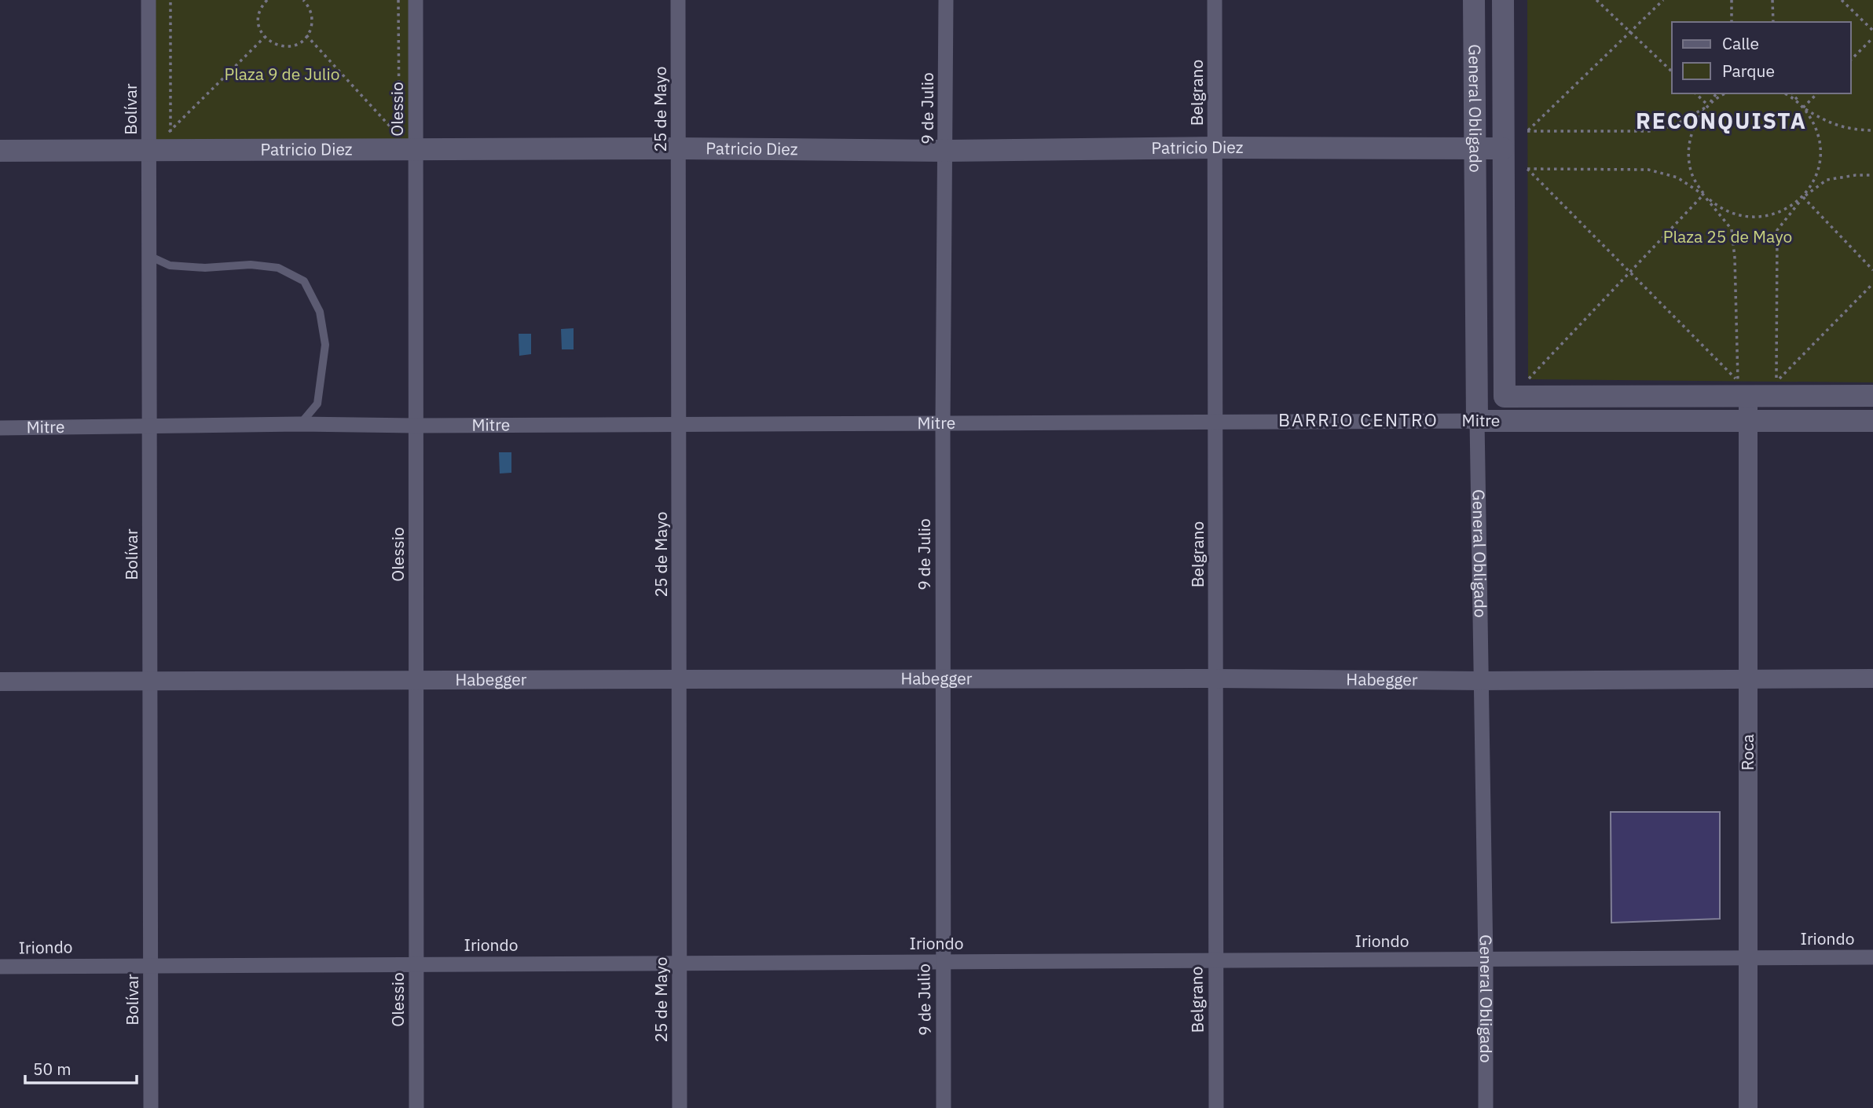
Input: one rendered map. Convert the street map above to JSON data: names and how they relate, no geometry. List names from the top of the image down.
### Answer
{
  "streets": {
    "main road": ["General Obligado", "Patricio Diez", "Mitre"],
    "street": [
      "Belgrano",
      "9 de Julio",
      "Bolívar",
      "Olessio",
      "25 de Mayo",
      "Habegger",
      "Roca",
      "Iriondo"
    ]
  },
  "crossings": [
    ["Belgrano", "Patricio Diez"],
    ["Belgrano", "Mitre"],
    ["Belgrano", "Habegger"],
    ["Belgrano", "Iriondo"],
    ["9 de Julio", "Patricio Diez"],
    ["9 de Julio", "Mitre"],
    ["9 de Julio", "Habegger"],
    ["9 de Julio", "Iriondo"],
    ["Bolívar", "Patricio Diez"],
    ["Bolívar", "Mitre"],
    ["Bolívar", "Habegger"],
    ["Bolívar", "Iriondo"],
    ["Olessio", "Patricio Diez"],
    ["Olessio", "Mitre"],
    ["Olessio", "Habegger"],
    ["Olessio", "Iriondo"],
    ["25 de Mayo", "Patricio Diez"],
    ["25 de Mayo", "Mitre"],
    ["25 de Mayo", "Habegger"],
    ["25 de Mayo", "Iriondo"],
    ["General Obligado", "Patricio Diez"],
    ["General Obligado", "Mitre"],
    ["General Obligado", "Habegger"],
    ["General Obligado", "Iriondo"],
    ["Patricio Diez", "Mitre"],
    ["Mitre", "Roca"],
    ["Habegger", "Roca"],
    ["Roca", "Iriondo"]
  ],
  "districts": ["RECONQUISTA", "BARRIO CENTRO"],
  "parks": ["Plaza 9 de Julio", "Plaza 25 de Mayo"],
  "legend": ["Calle", "Parque"],
  "scale_bar": "50 m"
}
